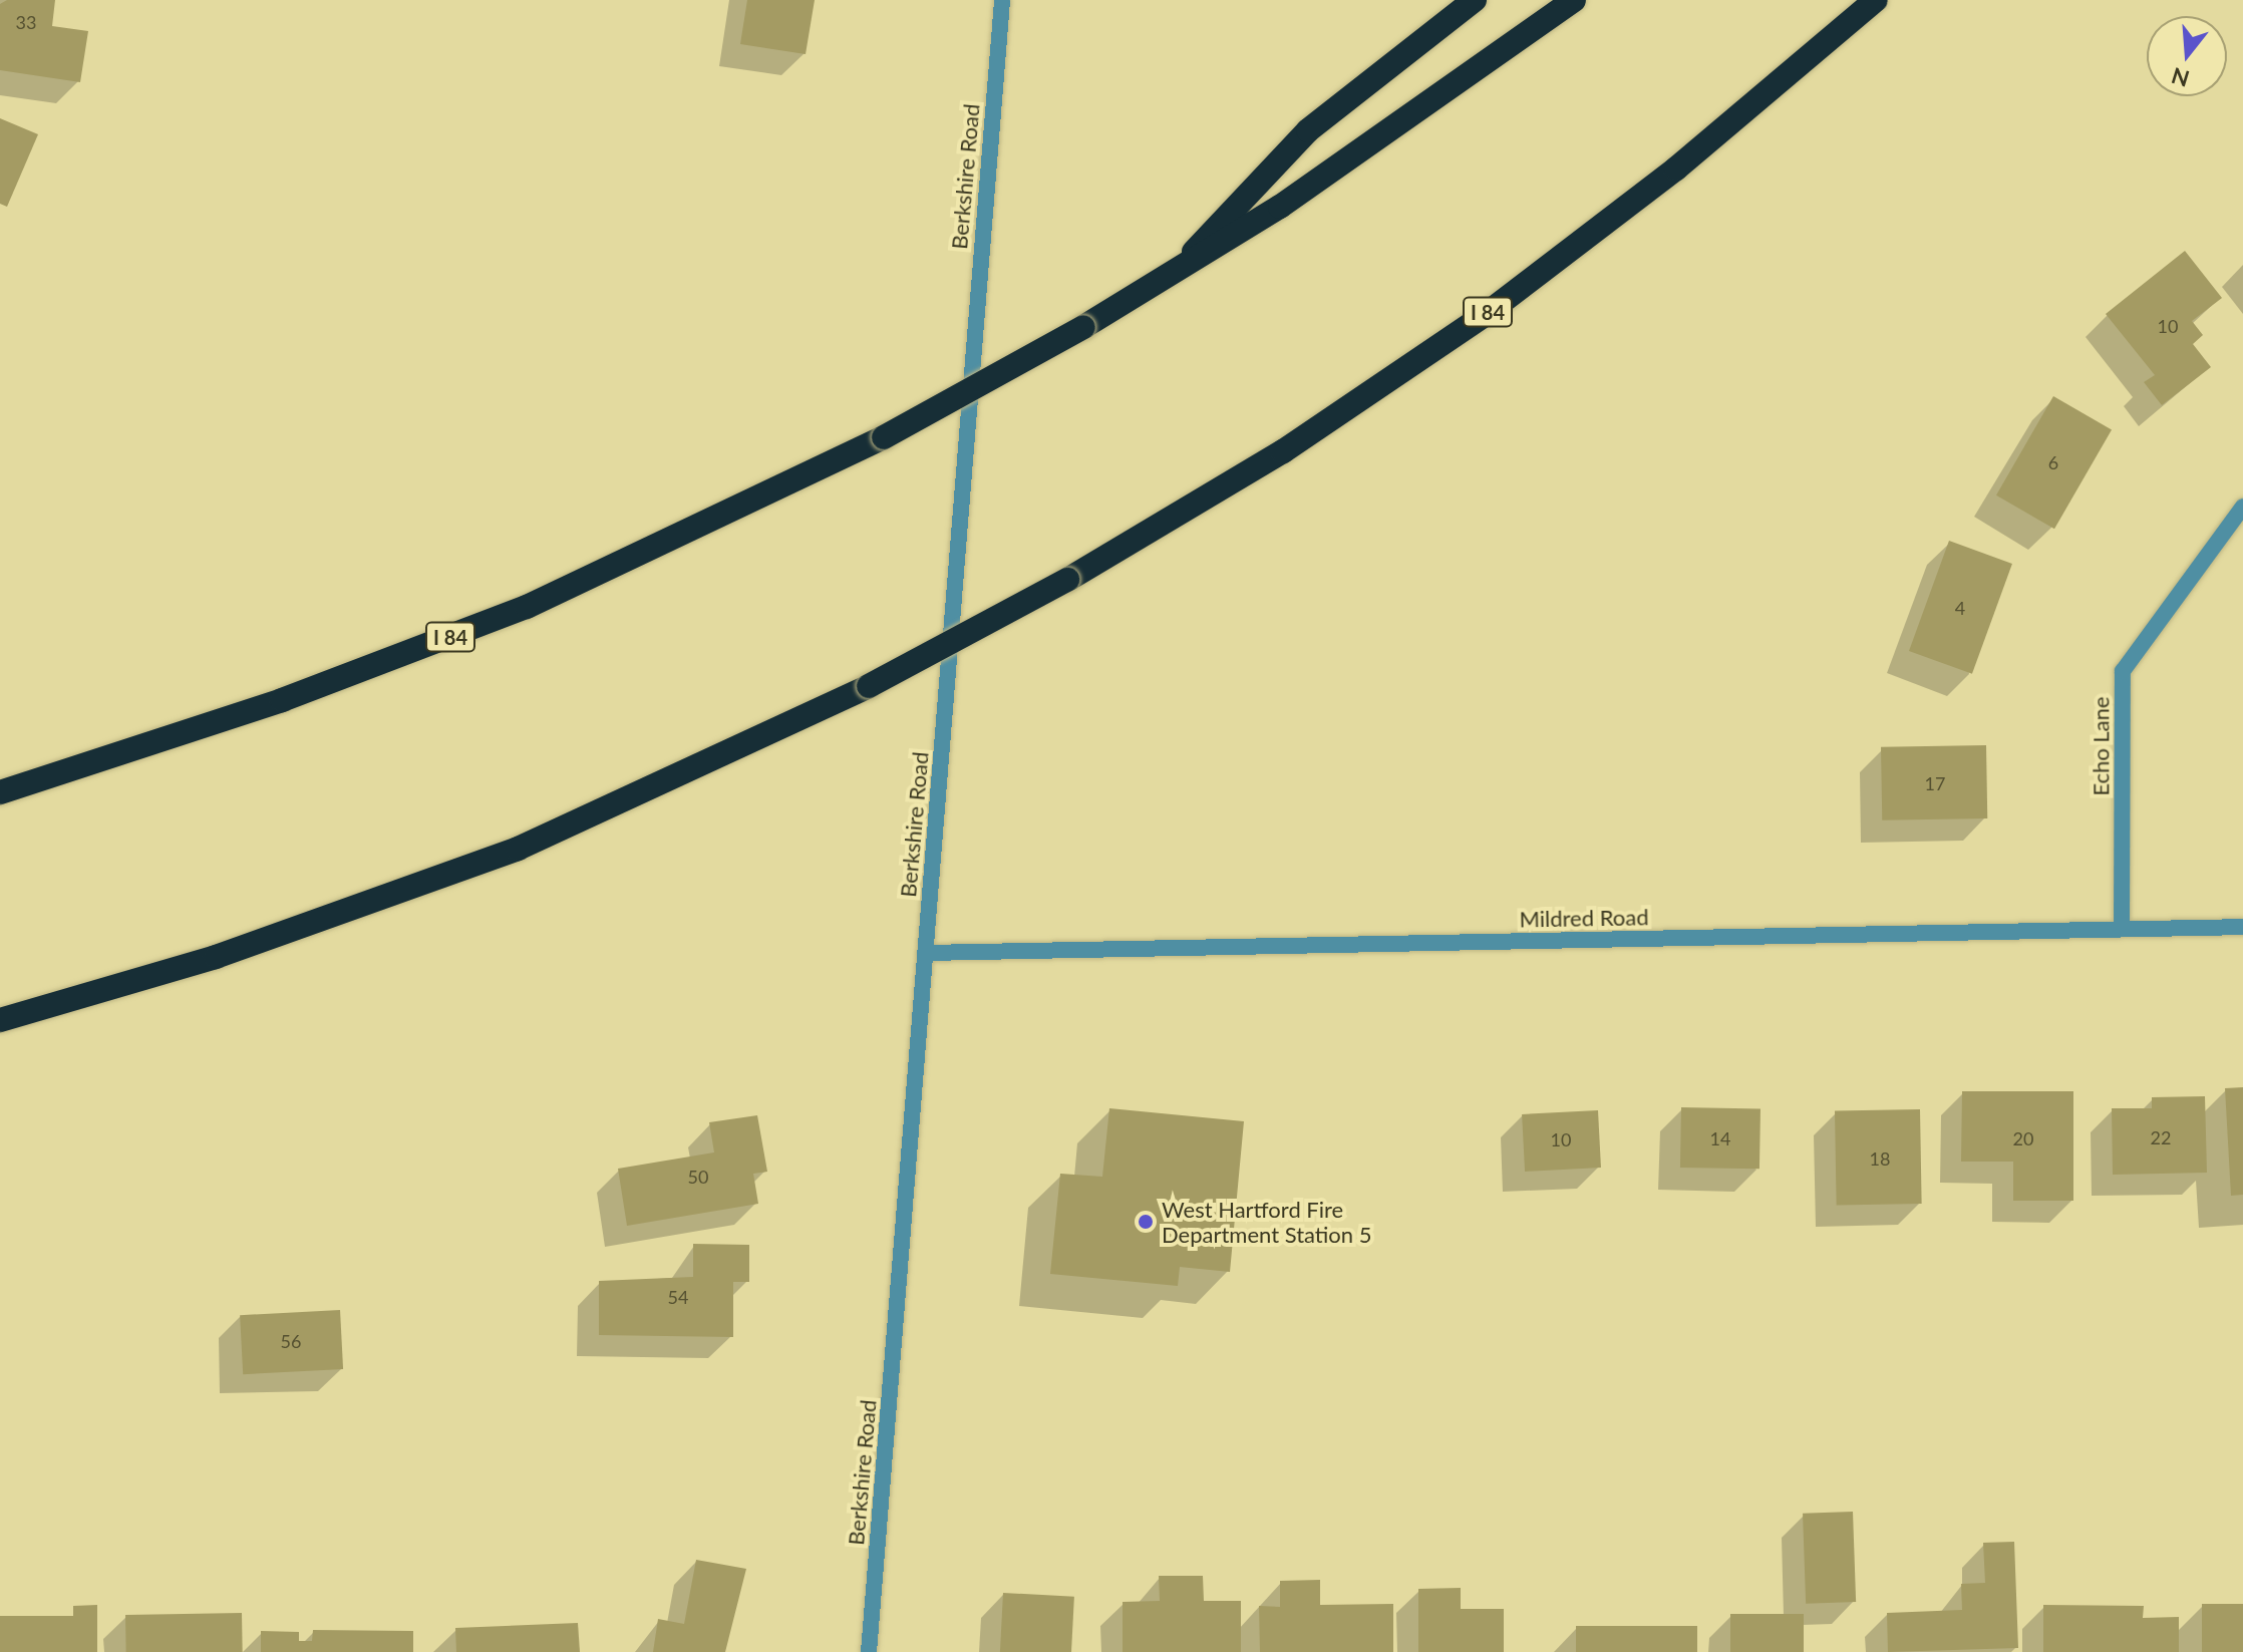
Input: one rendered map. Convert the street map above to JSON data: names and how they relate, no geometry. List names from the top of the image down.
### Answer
{
  "streets": {
    "highway": ["I 84"],
    "street": ["Berkshire Road", "Echo Lane", "Mildred Road"]
  },
  "crossings": [
    ["Berkshire Road", "Mildred Road"],
    ["Echo Lane", "Mildred Road"]
  ],
  "places": ["West Hartford Fire Department Station 5"],
  "house_numbers": [
    "33",
    "10",
    "6",
    "4",
    "17",
    "22",
    "14",
    "20",
    "10",
    "18",
    "50",
    "54",
    "56"
  ],
  "north": "bottom"
}
